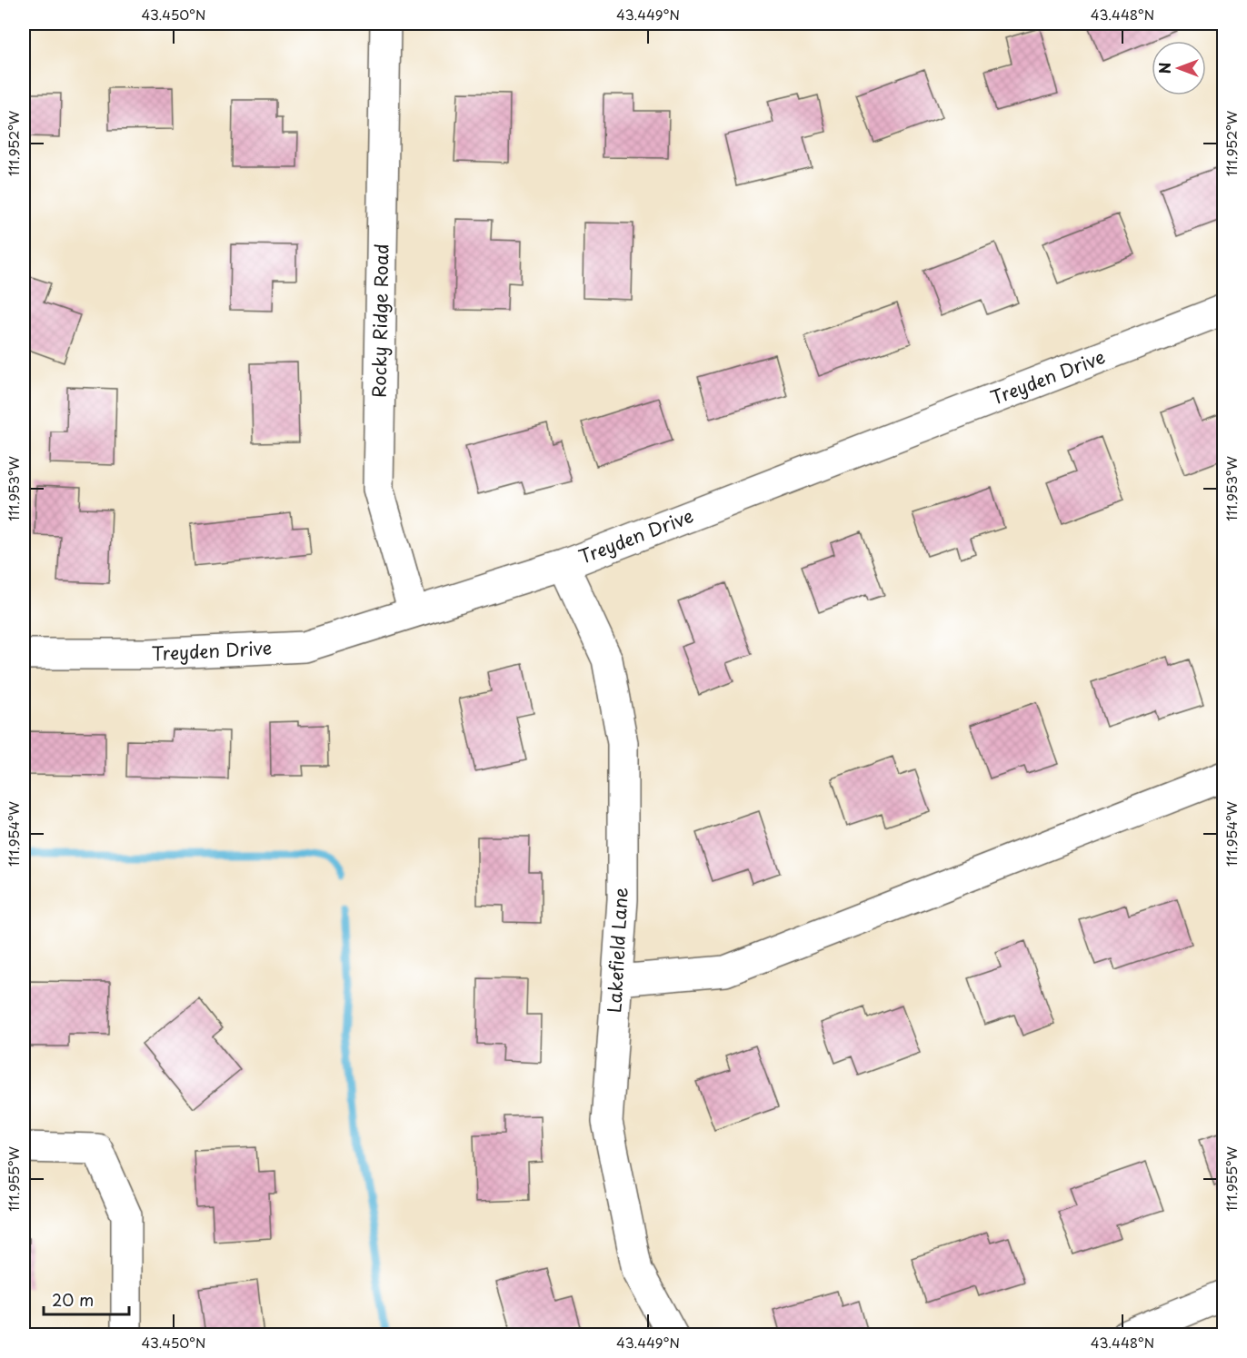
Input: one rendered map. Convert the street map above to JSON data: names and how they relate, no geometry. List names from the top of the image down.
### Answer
{
  "streets": {
    "street": ["Rocky Ridge Road", "Treyden Drive", "Lakefield Lane"]
  },
  "crossings": [
    ["Rocky Ridge Road", "Treyden Drive"],
    ["Treyden Drive", "Lakefield Lane"]
  ],
  "scale_bar": "20 m",
  "north": "left",
  "coordinates": [
    "43.450°N",
    "43.449°N",
    "43.448°N",
    "111.952°W",
    "111.953°W",
    "111.954°W",
    "111.955°W"
  ]
}
